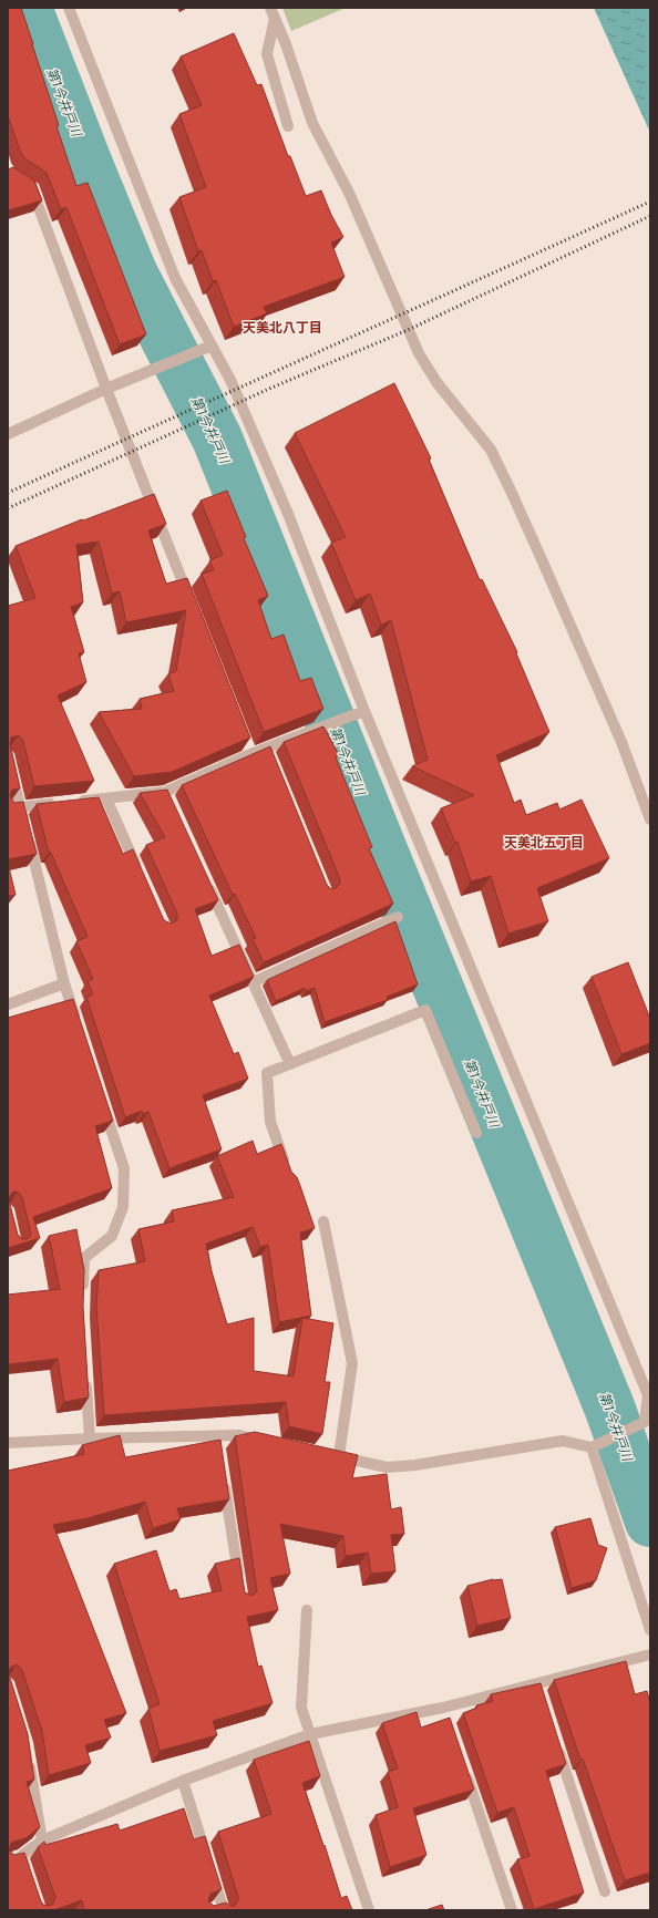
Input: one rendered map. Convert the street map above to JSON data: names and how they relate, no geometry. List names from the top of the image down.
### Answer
{
  "districts": ["天美北八丁目", "天美北五丁目"],
  "water": ["第1今井戸川"]
}
